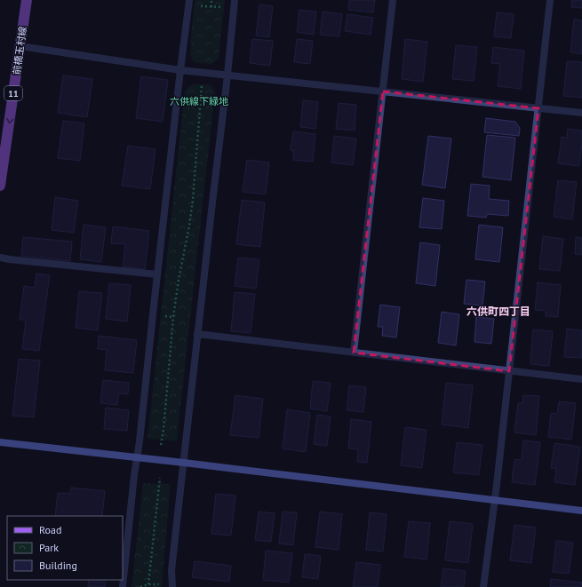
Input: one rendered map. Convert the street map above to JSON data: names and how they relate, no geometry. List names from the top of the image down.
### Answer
{
  "streets": {
    "main road": ["前橋玉村線", "11"]
  },
  "one_way": ["前橋玉村線"],
  "districts": ["六供町四丁目"],
  "parks": ["六供線下緑地"],
  "legend": ["Road", "Park", "Building"]
}
